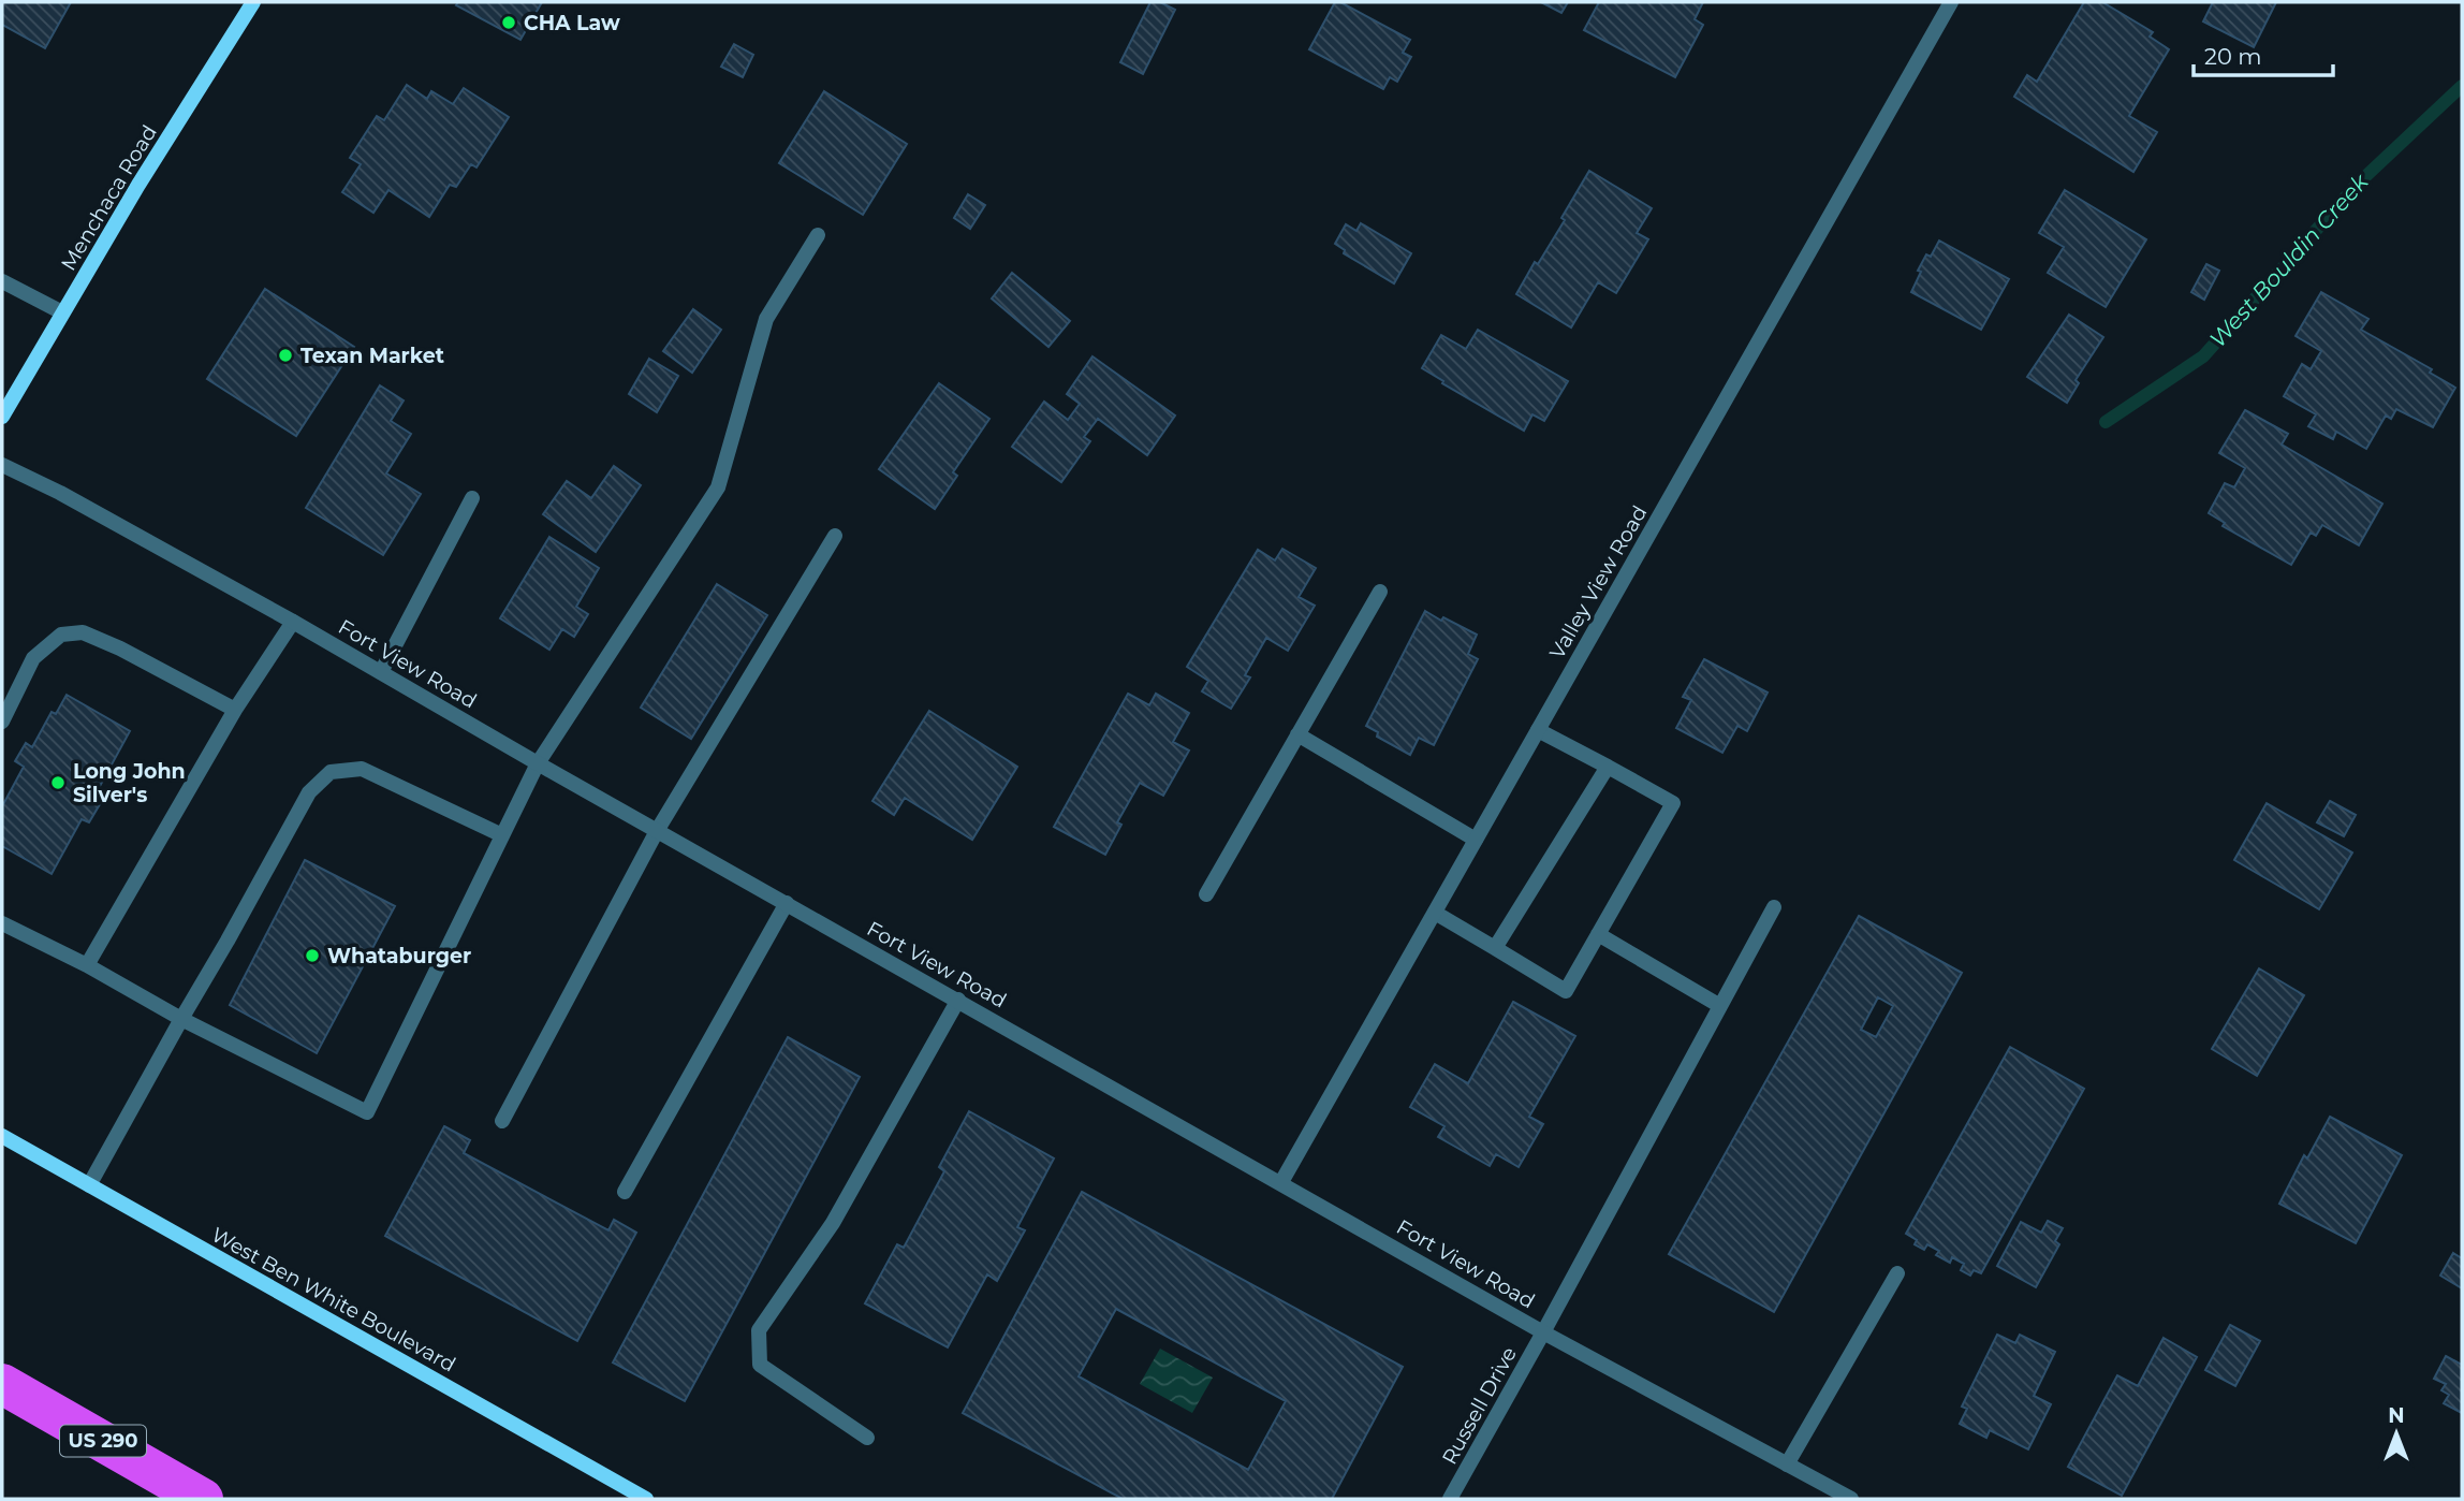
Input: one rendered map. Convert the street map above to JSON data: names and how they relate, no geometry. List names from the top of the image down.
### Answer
{
  "streets": {
    "highway": ["US 290"],
    "main road": ["Menchaca Road", "West Ben White Boulevard"],
    "street": ["Valley View Road", "Fort View Road", "Russell Drive"]
  },
  "crossings": [
    ["Valley View Road", "Fort View Road"],
    ["Fort View Road", "Russell Drive"]
  ],
  "water": ["West Bouldin Creek"],
  "places": [
    "CHA Law",
    "Texan Market",
    "Long John Silver's",
    "Whataburger"
  ],
  "scale_bar": "20 m",
  "north": "top"
}
